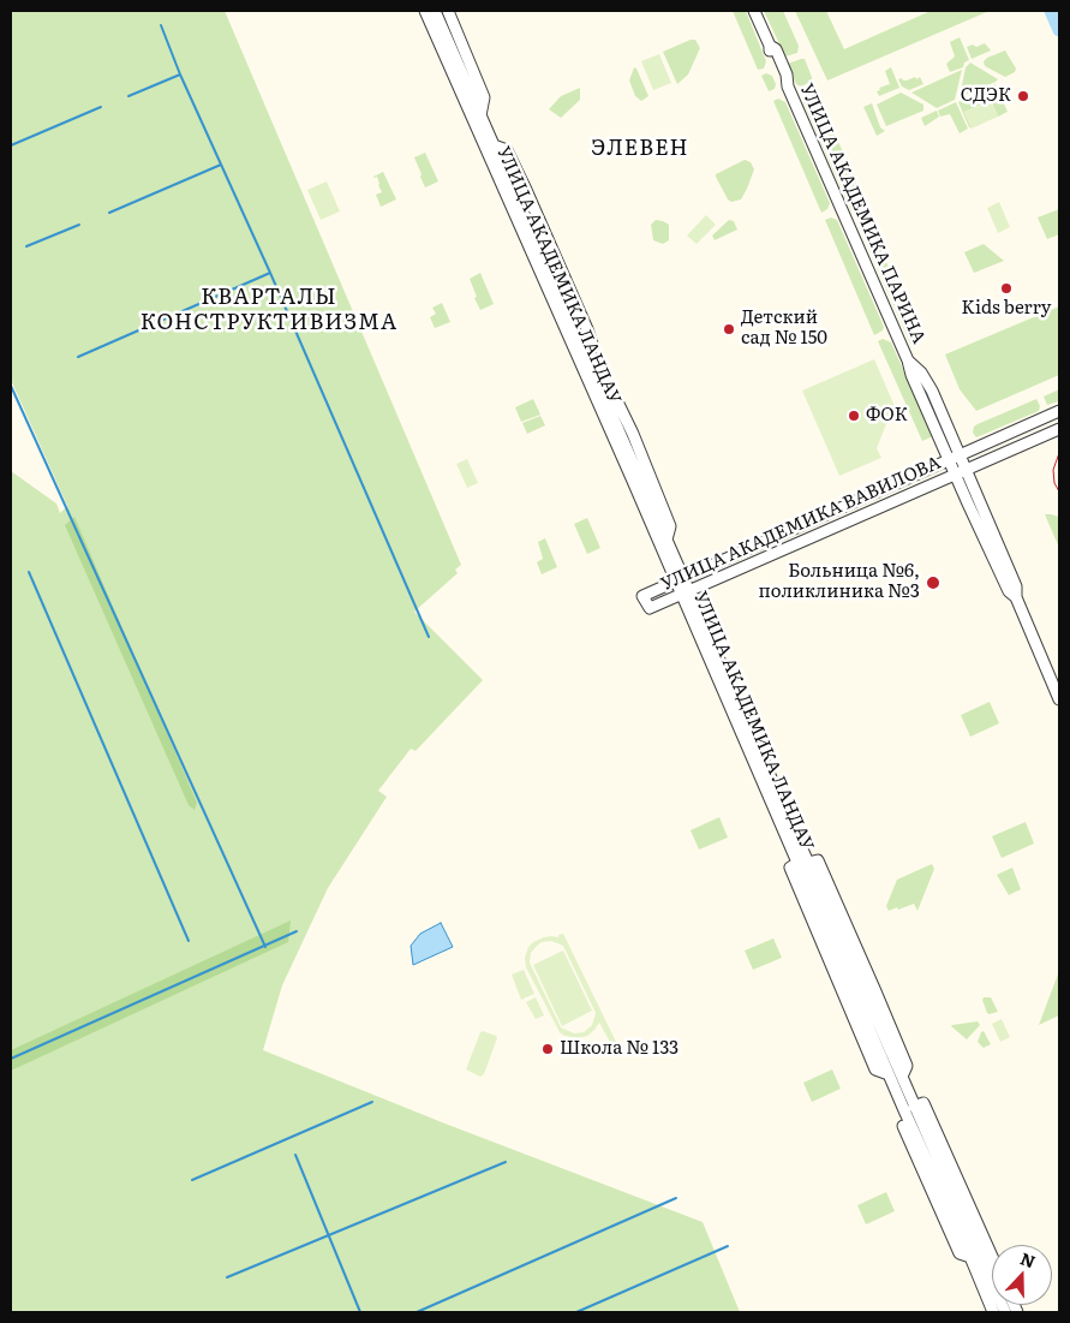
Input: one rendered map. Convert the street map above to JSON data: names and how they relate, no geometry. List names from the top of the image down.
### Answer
{
  "streets": {
    "street": ["УЛИЦА АКАДЕМИКА ПАРИНА", "УЛИЦА АКАДЕМИКА ЛАНДАУ", "УЛИЦА АКАДЕМИКА ВАВИЛОВА"]
  },
  "crossings": [
    ["УЛИЦА АКАДЕМИКА ПАРИНА", "УЛИЦА АКАДЕМИКА ВАВИЛОВА"],
    ["УЛИЦА АКАДЕМИКА ЛАНДАУ", "УЛИЦА АКАДЕМИКА ВАВИЛОВА"]
  ],
  "districts": ["ЭЛЕВЕН", "КВАРТАЛЫ КОНСТРУКТИВИЗМА"],
  "places": [
    "СДЭК",
    "Kids berry",
    "Детский сад № 150",
    "ФОК",
    "Больница №6, поликлиника №3",
    "Школа № 133"
  ],
  "north": "top"
}
